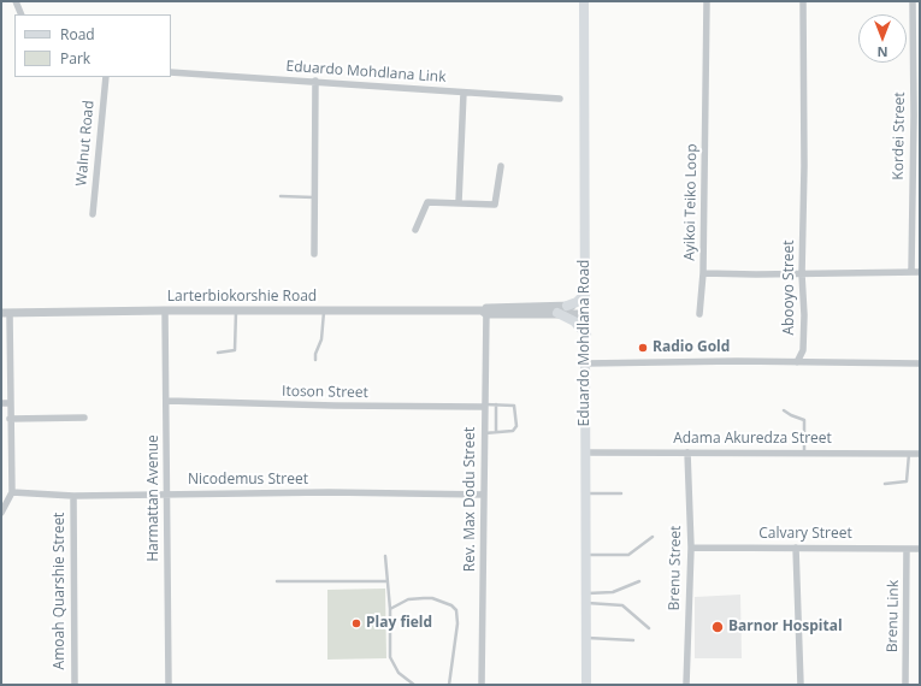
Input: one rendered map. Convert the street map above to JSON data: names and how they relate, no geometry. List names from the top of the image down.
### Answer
{
  "streets": {
    "main road": ["Eduardo Mohdlana Road"],
    "street": [
      "Eduardo Mohdlana Link",
      "Kordei Street",
      "Walnut Road",
      "Ayikoi Teiko Loop",
      "Abooyo Street",
      "Larterbiokorshie Road",
      "Itoson Street",
      "Adama Akuredza Street",
      "Nicodemus Street",
      "Harmattan Avenue",
      "Rev. Max Dodu Street",
      "Calvary Street",
      "Brenu Street",
      "Amoah Quarshie Street",
      "Brenu Link"
    ]
  },
  "crossings": [
    ["Kordei Street", "Ayikoi Teiko Loop"],
    ["Ayikoi Teiko Loop", "Abooyo Street"],
    ["Larterbiokorshie Road", "Eduardo Mohdlana Road"],
    ["Larterbiokorshie Road", "Harmattan Avenue"],
    ["Larterbiokorshie Road", "Rev. Max Dodu Street"],
    ["Eduardo Mohdlana Road", "Adama Akuredza Street"],
    ["Itoson Street", "Harmattan Avenue"],
    ["Itoson Street", "Rev. Max Dodu Street"],
    ["Adama Akuredza Street", "Brenu Street"],
    ["Nicodemus Street", "Harmattan Avenue"],
    ["Nicodemus Street", "Rev. Max Dodu Street"],
    ["Nicodemus Street", "Amoah Quarshie Street"],
    ["Calvary Street", "Brenu Street"],
    ["Calvary Street", "Brenu Link"]
  ],
  "places": ["Radio Gold", "Play field", "Barnor Hospital"],
  "legend": ["Road", "Park"],
  "north": "bottom"
}
